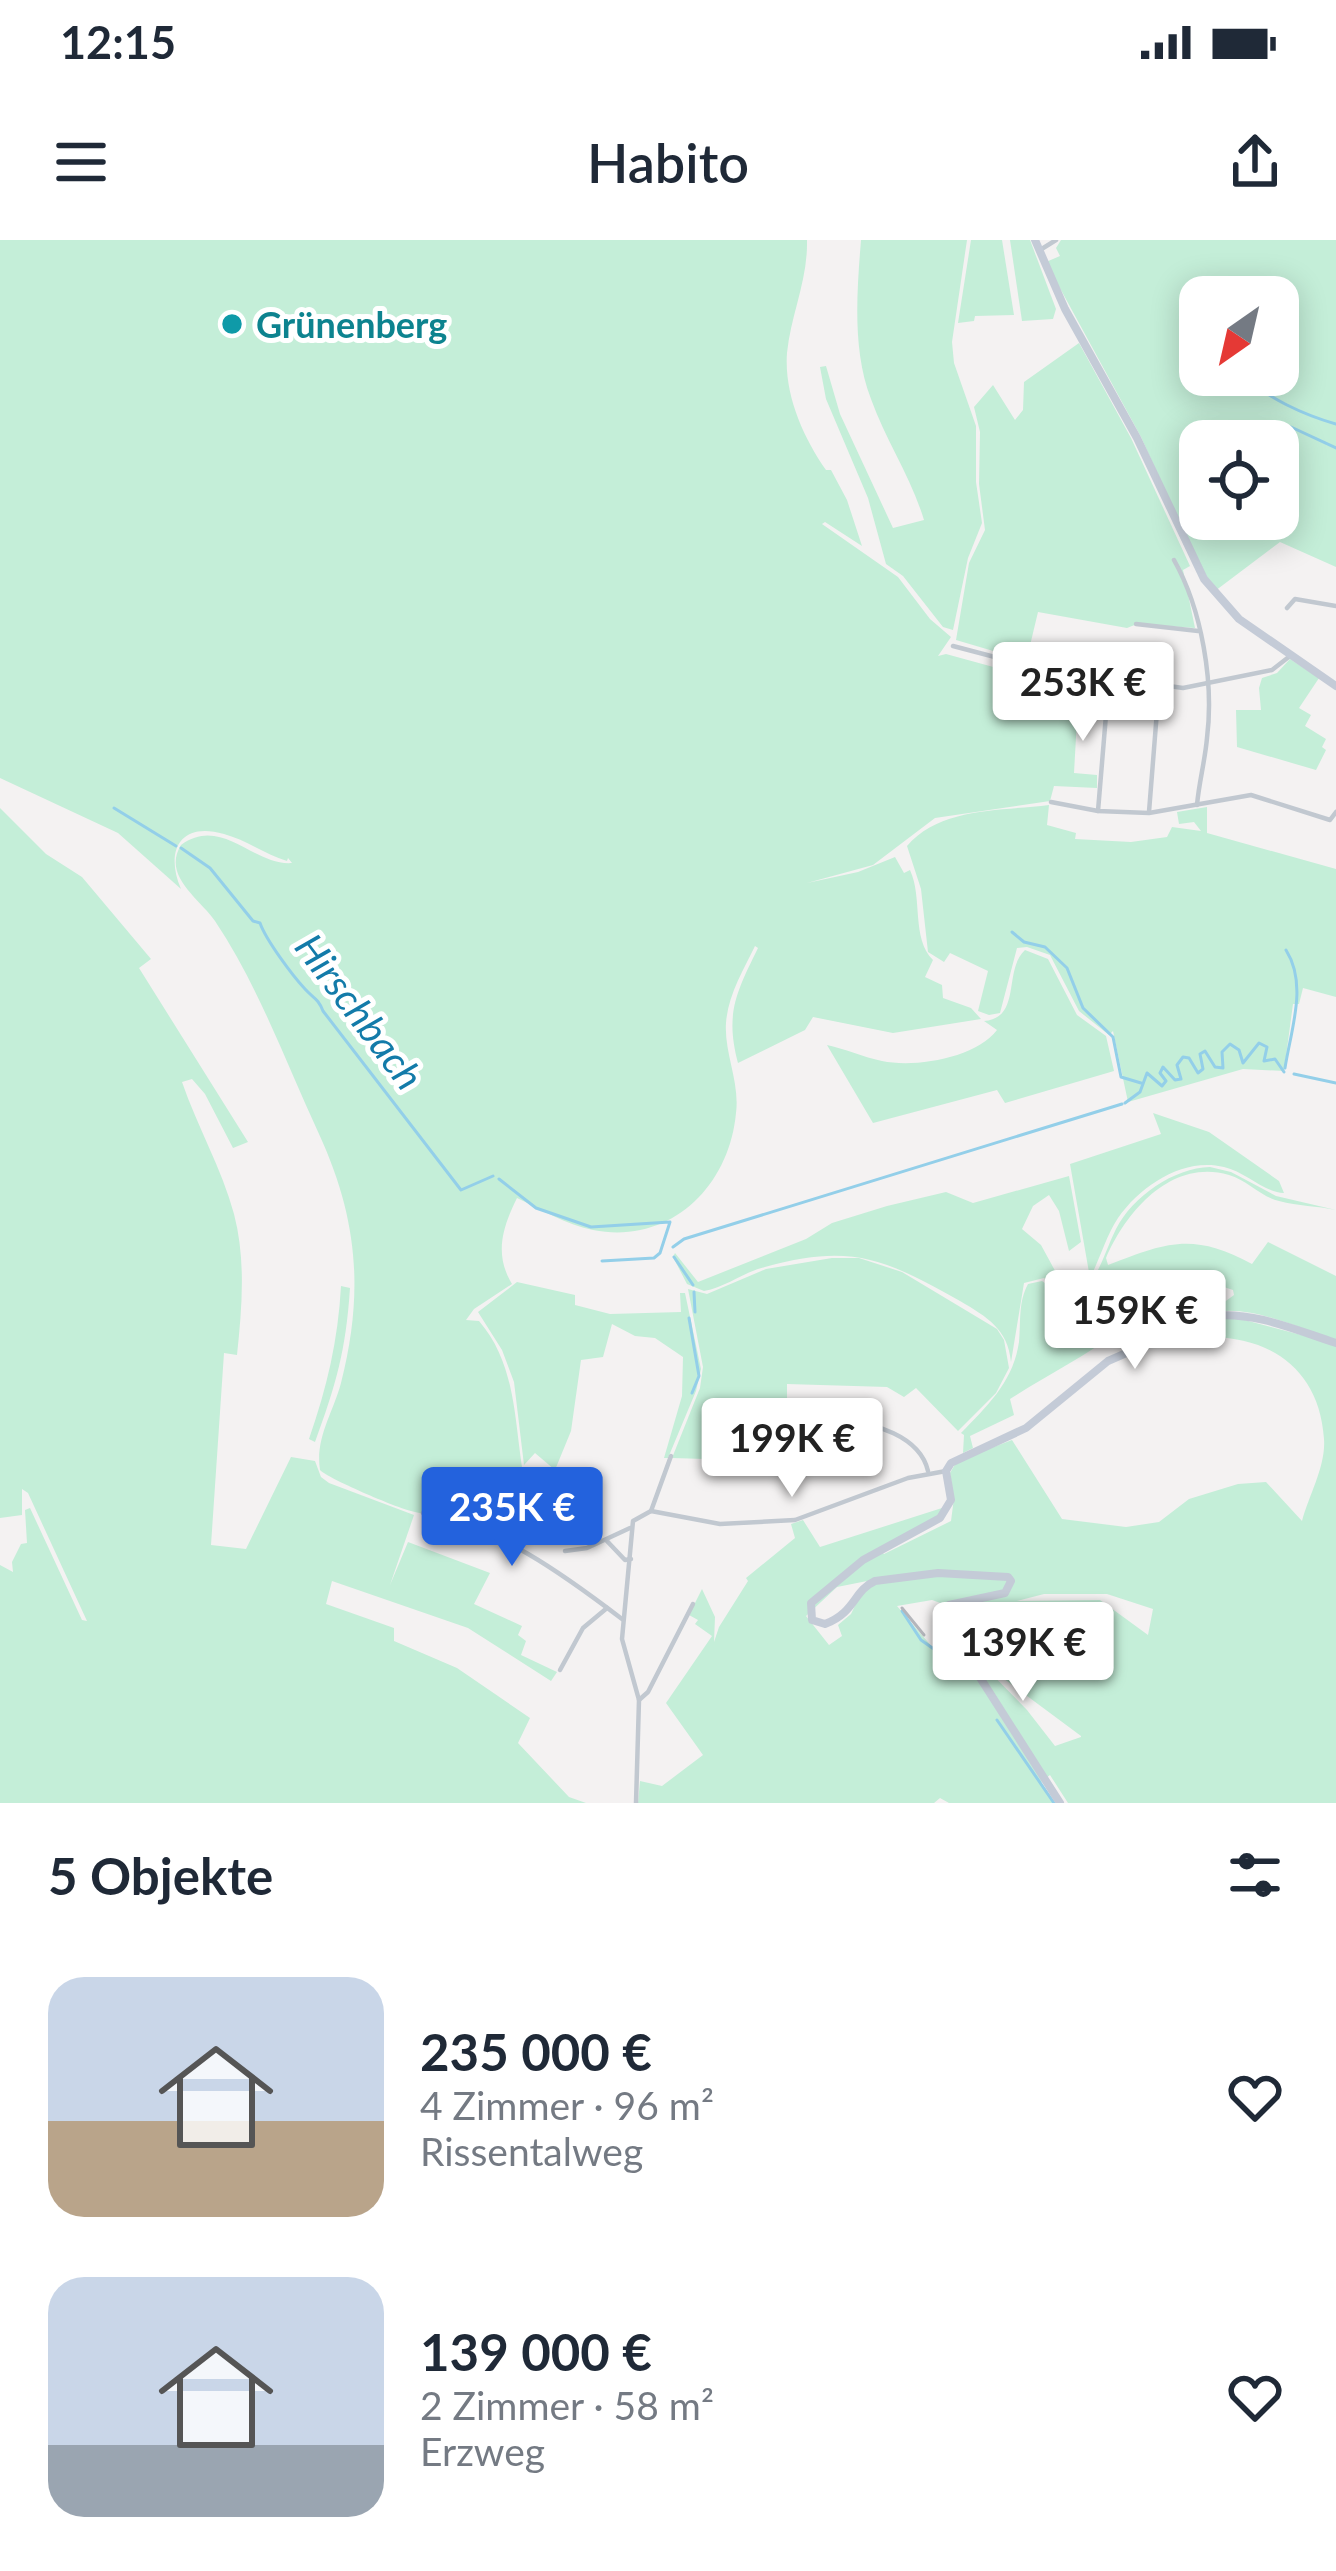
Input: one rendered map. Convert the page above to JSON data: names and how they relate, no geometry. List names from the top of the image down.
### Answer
{
  "water": ["Hirschbach"],
  "places": ["Grünenberg"],
  "north": "bottom left",
  "page": {
    "status": "12:15",
    "header": "Habito",
    "price": [
      "253K €",
      "159K €",
      "199K €",
      "235K €",
      "139K €"
    ],
    "heading": "5 Objekte",
    "list": [
      {
        "name": "235 000 €",
        "note": "4 Zimmer · 96 m² · Rissentalweg"
      },
      {
        "name": "139 000 €",
        "note": "2 Zimmer · 58 m² · Erzweg"
      }
    ]
  }
}
